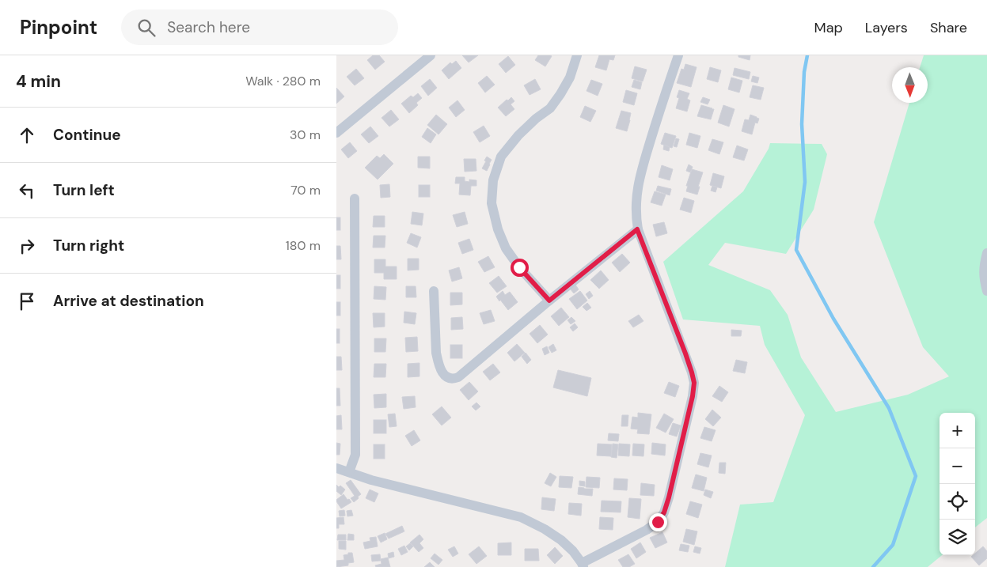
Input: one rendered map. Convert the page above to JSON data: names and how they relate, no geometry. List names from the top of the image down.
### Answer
{
  "north": "bottom",
  "page": {
    "header": "Pinpoint",
    "search": "Search here",
    "nav": ["Map", "Layers", "Share"],
    "heading": ["4 min", "Walk · 280 m"],
    "list": [
      ["Continue", "30 m"],
      ["Turn left", "70 m"],
      ["Turn right", "180 m"],
      "Arrive at destination"
    ],
    "map_buttons": ["+", "−"]
  }
}
